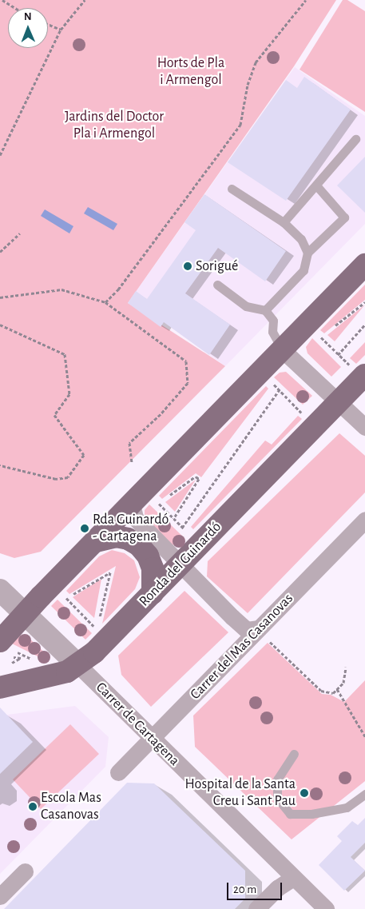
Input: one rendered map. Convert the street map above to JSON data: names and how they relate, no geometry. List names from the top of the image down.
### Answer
{
  "streets": {
    "main road": ["Ronda del Guinardó"],
    "street": ["Carrer del Mas Casanovas", "Carrer de Cartagena"]
  },
  "crossings": [
    ["Ronda del Guinardó", "Carrer de Cartagena"],
    ["Carrer del Mas Casanovas", "Carrer de Cartagena"]
  ],
  "parks": ["Horts de Pla i Armengol", "Jardins del Doctor Pla i Armengol"],
  "places": [
    "Sorigué",
    "Rda Guinardó - Cartagena",
    "Hospital de la Santa Creu i Sant Pau",
    "Escola Mas Casanovas"
  ],
  "scale_bar": "20 m",
  "north": "top"
}
